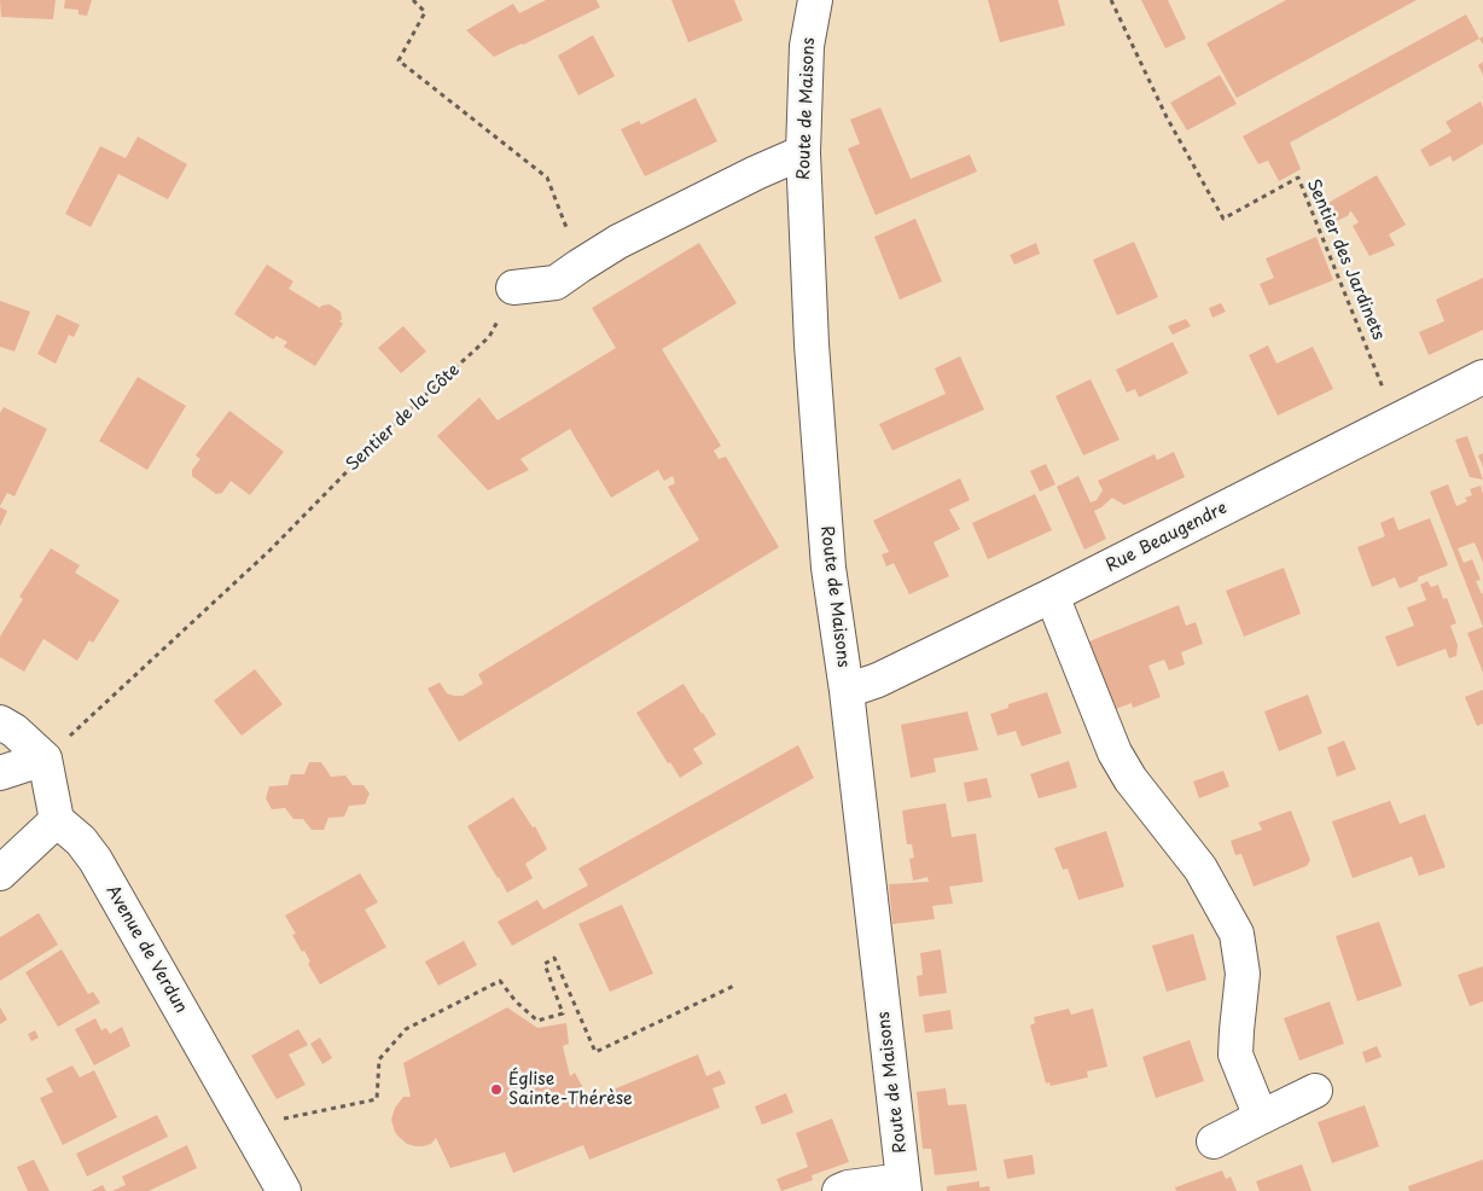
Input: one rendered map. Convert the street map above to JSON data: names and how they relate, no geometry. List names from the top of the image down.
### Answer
{
  "streets": {
    "street": ["Route de Maisons", "Rue Beaugendre", "Avenue de Verdun"],
    "path": ["Sentier des Jardinets", "Sentier de la Côte"]
  },
  "crossings": [
    ["Route de Maisons", "Rue Beaugendre"],
    ["Sentier des Jardinets", "Rue Beaugendre"]
  ],
  "places": ["Église Sainte-Thérèse"]
}
